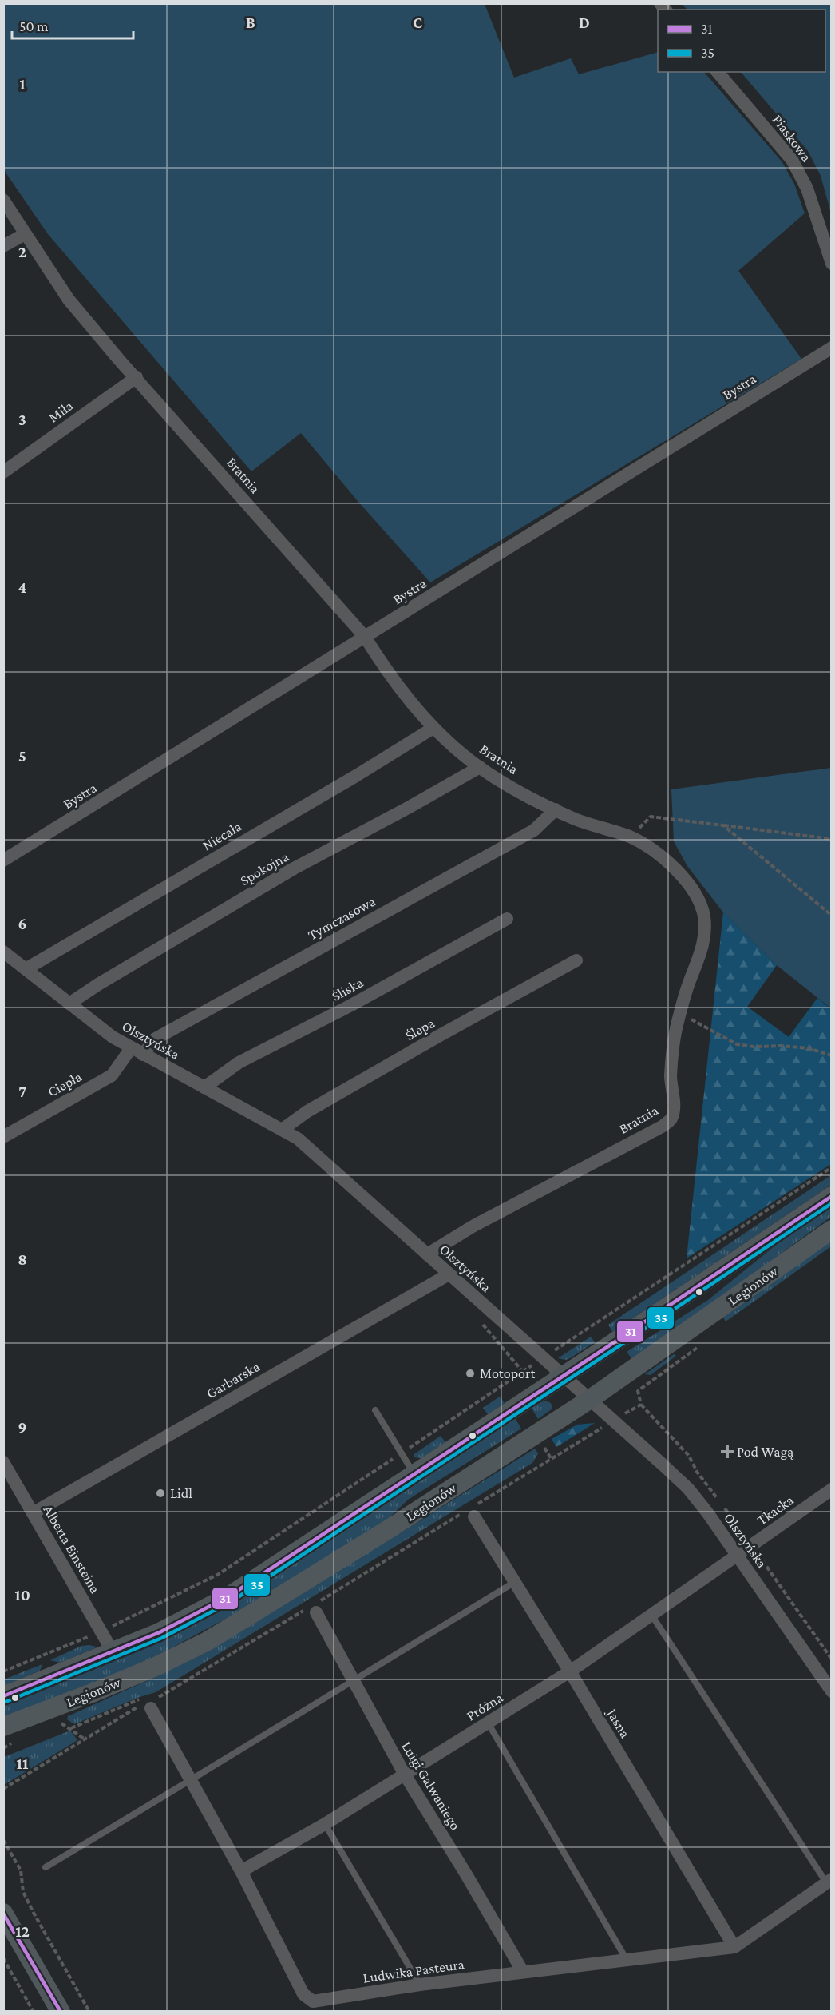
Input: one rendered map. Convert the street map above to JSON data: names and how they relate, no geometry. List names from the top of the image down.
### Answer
{
  "streets": {
    "street": [
      "Piaskowa",
      "Bystra",
      "Miła",
      "Bratnia",
      "Niecała",
      "Spokojna",
      "Tymczasowa",
      "Śliska",
      "Ślepa",
      "Olsztyńska",
      "Ciepła",
      "Legionów",
      "Garbarska",
      "Tkacka",
      "Alberta Einsteina",
      "Próżna",
      "Jasna",
      "Luigi Galwaniego",
      "Ludwika Pasteura"
    ]
  },
  "crossings": [
    ["Bystra", "Bratnia"],
    ["Miła", "Bratnia"],
    ["Bratnia", "Niecała"],
    ["Bratnia", "Spokojna"],
    ["Bratnia", "Tymczasowa"],
    ["Bratnia", "Olsztyńska"],
    ["Niecała", "Olsztyńska"],
    ["Spokojna", "Olsztyńska"],
    ["Tymczasowa", "Olsztyńska"],
    ["Tymczasowa", "Ciepła"],
    ["Śliska", "Olsztyńska"],
    ["Ślepa", "Olsztyńska"],
    ["Olsztyńska", "Ciepła"],
    ["Olsztyńska", "Legionów"],
    ["Olsztyńska", "Garbarska"],
    ["Olsztyńska", "Tkacka"],
    ["Olsztyńska", "Próżna"],
    ["Legionów", "Alberta Einsteina"],
    ["Garbarska", "Alberta Einsteina"],
    ["Tkacka", "Próżna"],
    ["Próżna", "Jasna"],
    ["Próżna", "Luigi Galwaniego"],
    ["Próżna", "Ludwika Pasteura"],
    ["Jasna", "Ludwika Pasteura"],
    ["Luigi Galwaniego", "Ludwika Pasteura"]
  ],
  "places": {
    "other": ["Motoport", "Lidl"],
    "health": ["Pod Wagą"]
  },
  "lines": ["transit line 31", "transit line 35"],
  "legend": ["31", "35"],
  "scale_bar": "50 m",
  "grid": {
    "columns": ["B", "C", "D"],
    "rows": [
      "1",
      "2",
      "3",
      "4",
      "5",
      "6",
      "7",
      "8",
      "9",
      "10",
      "11",
      "12"
    ]
  }
}
